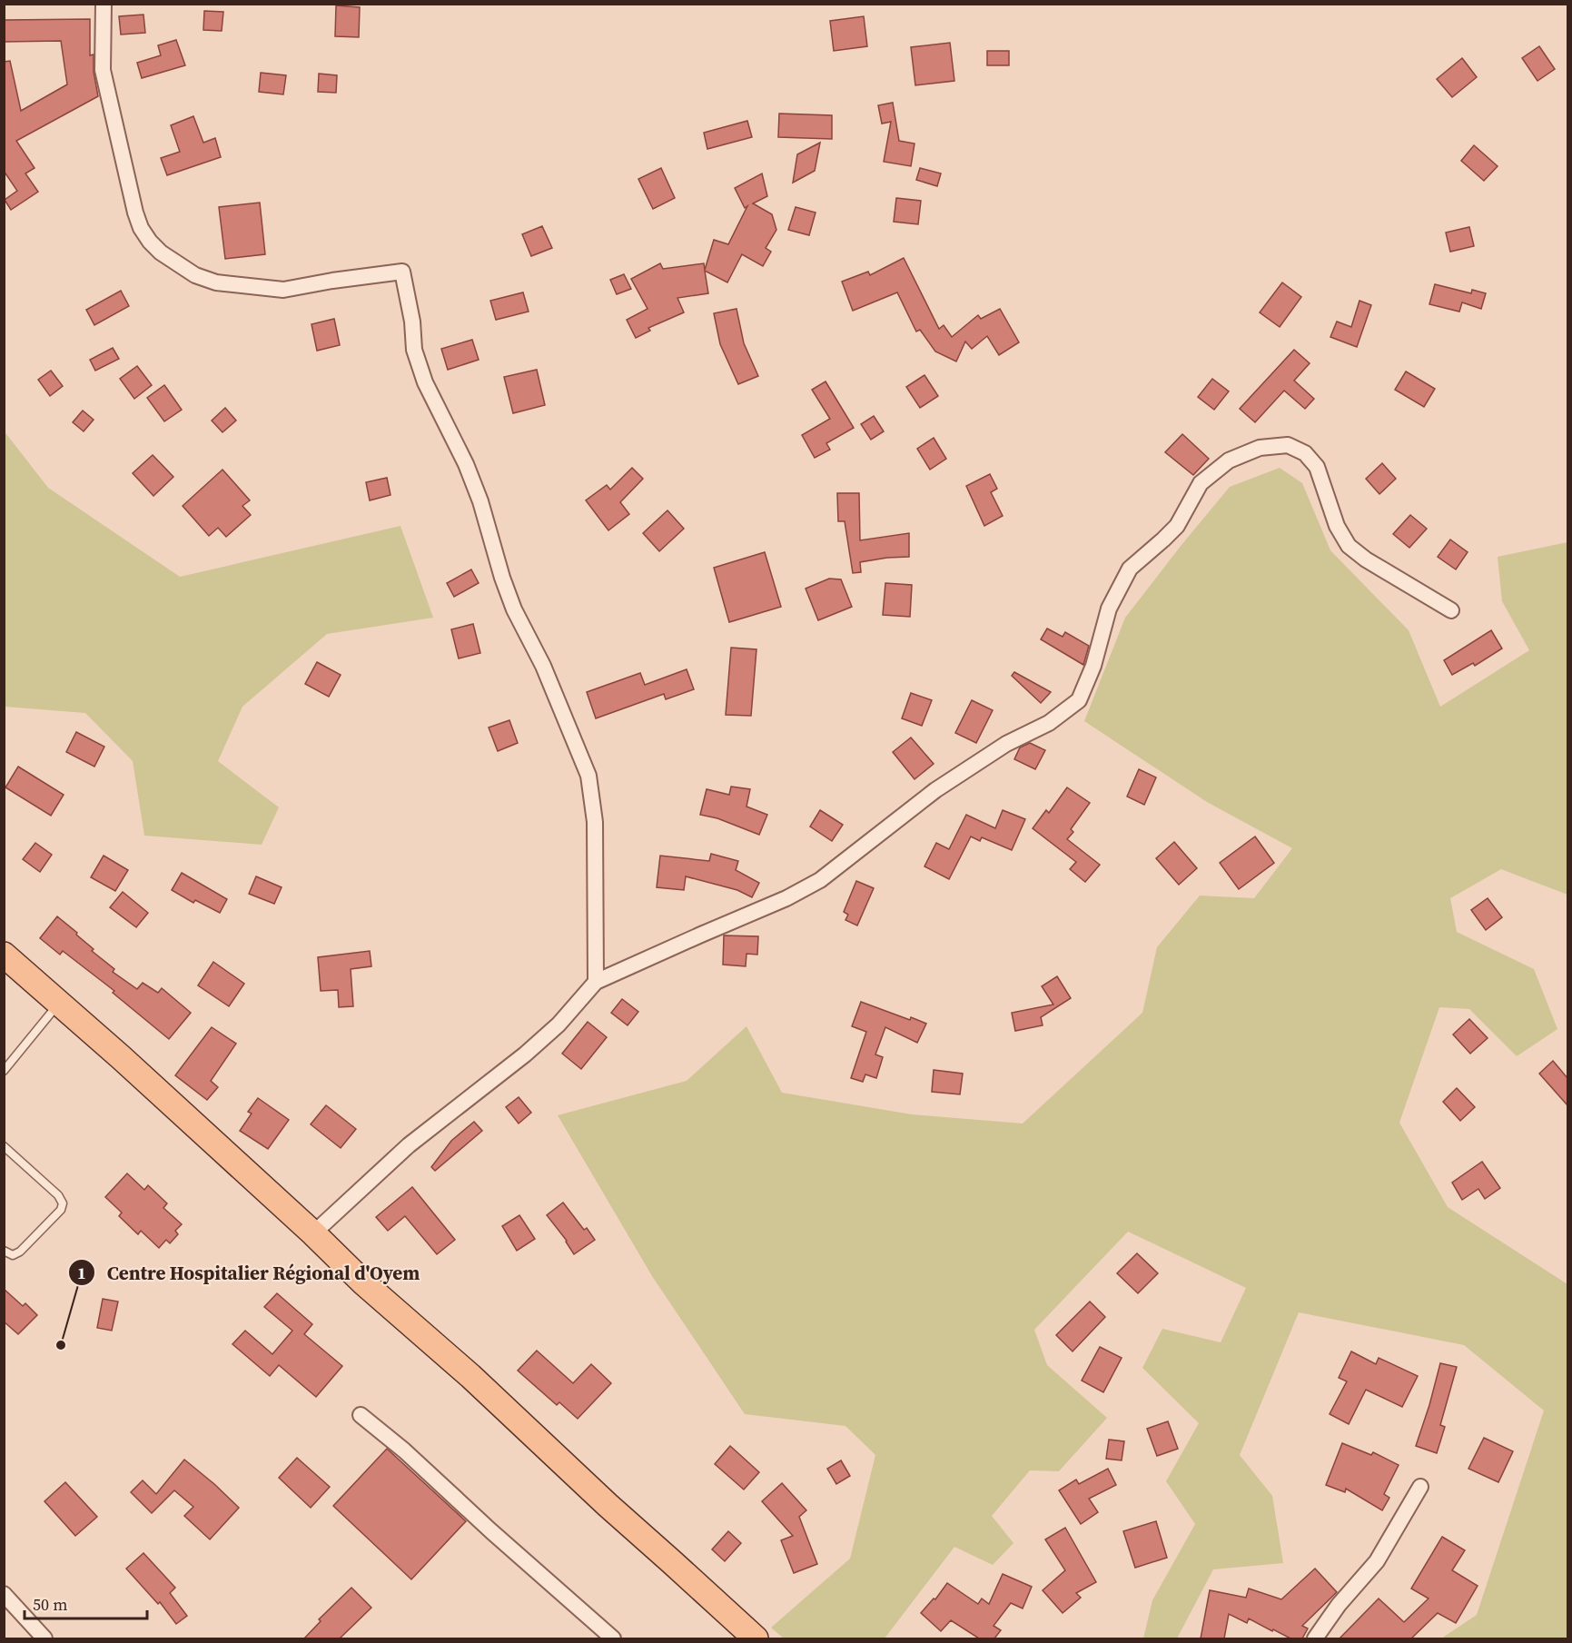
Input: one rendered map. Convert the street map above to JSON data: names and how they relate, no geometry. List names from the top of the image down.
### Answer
{
  "places": ["Centre Hospitalier Régional d'Oyem"],
  "scale_bar": "50 m"
}
